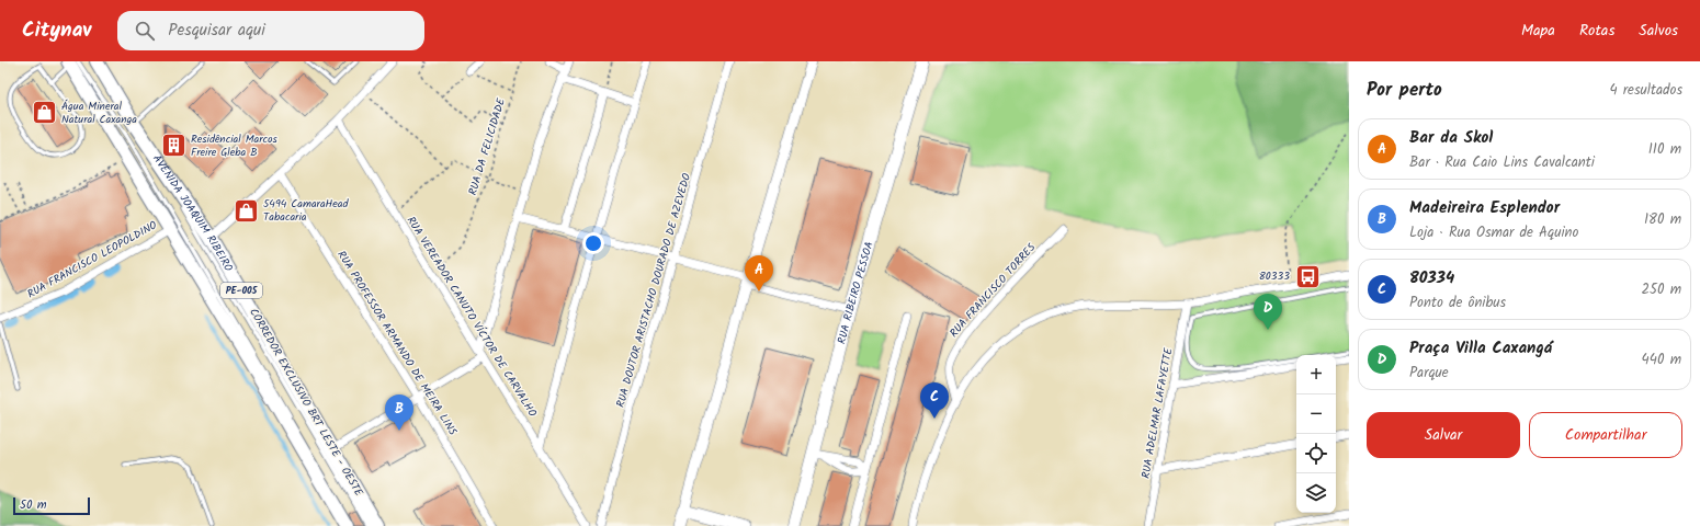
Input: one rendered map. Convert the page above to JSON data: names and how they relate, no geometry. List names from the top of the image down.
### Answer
{
  "streets": {
    "main road": ["AVENIDA JOAQUIM RIBEIRO", "PE-005", "RUA RIBEIRO PESSOA"],
    "street": [
      "RUA FRANCISCO LEOPOLDINO",
      "RUA DOUTOR ARISTACHO DOURADO DE AZEVEDO",
      "RUA FRANCISCO TORRES",
      "RUA VEREADOR CANUTO VÍCTOR DE CARVALHO",
      "RUA PROFESSOR ARMANDO DE MEIRA LINS",
      "RUA ADELMAR LAFAYETTE"
    ],
    "lane": ["CORREDOR EXCLUSIVO BRT LESTE - OESTE"],
    "path": ["RUA DA FELICIDADE"]
  },
  "crossings": [
    ["RUA DA FELICIDADE", "RUA VEREADOR CANUTO VÍCTOR DE CARVALHO"],
    ["RUA FRANCISCO LEOPOLDINO", "PE-005"],
    ["PE-005", "CORREDOR EXCLUSIVO BRT LESTE - OESTE"]
  ],
  "places": {
    "shop": ["Água Mineral Natural Caxanga", "5494 CamaraHead Tabacaria"],
    "building": ["Residêncial Marcos Freire Gleba B"],
    "bus stop": ["80333"]
  },
  "scale_bar": "50 m",
  "page": {
    "header": "Citynav",
    "search": "Pesquisar aqui",
    "nav": ["Mapa", "Rotas", "Salvos"],
    "heading": ["Por perto", "4 resultados"],
    "list": [
      {
        "mark": "A",
        "name": "Bar da Skol",
        "note": "Bar · Rua Caio Lins Cavalcanti",
        "value": "110 m"
      },
      {
        "mark": "B",
        "name": "Madeireira Esplendor",
        "note": "Loja · Rua Osmar de Aquino",
        "value": "180 m"
      },
      {
        "mark": "C",
        "name": "80334",
        "note": "Ponto de ônibus",
        "value": "250 m"
      },
      {
        "mark": "D",
        "name": "Praça Villa Caxangá",
        "note": "Parque",
        "value": "440 m"
      }
    ],
    "pins": [
      "A",
      "D",
      "C",
      "B"
    ],
    "map_buttons": ["+", "−"],
    "buttons": ["Salvar", "Compartilhar"],
    "scale": "50 m"
  }
}
